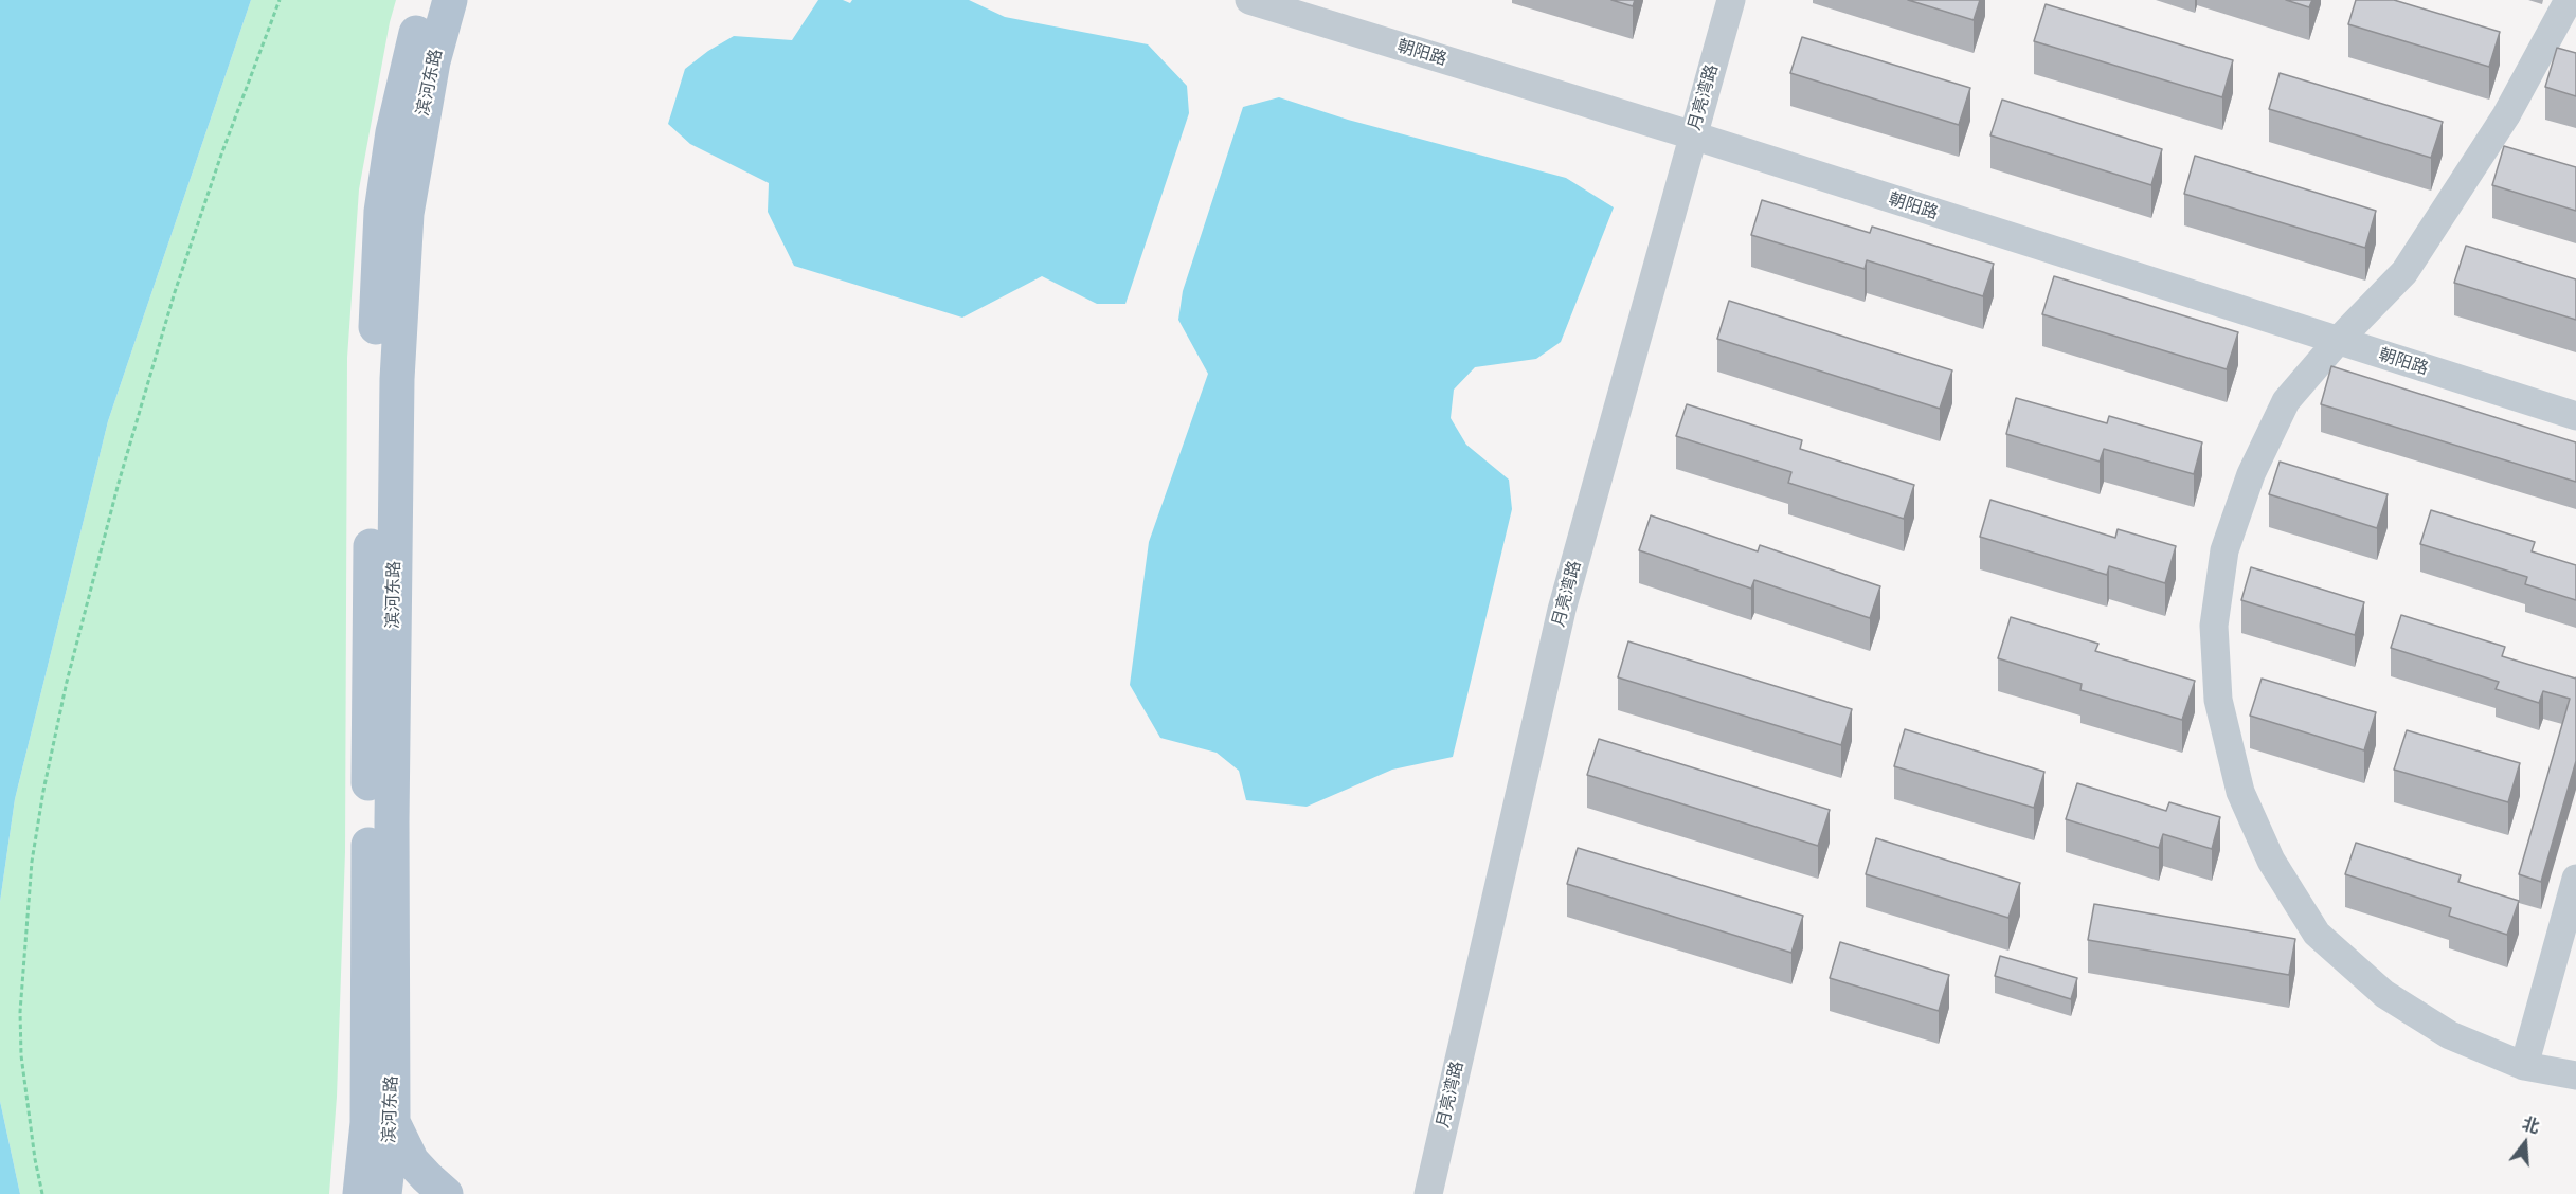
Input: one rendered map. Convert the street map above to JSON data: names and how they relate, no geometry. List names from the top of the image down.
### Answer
{
  "streets": {
    "main road": ["滨河东路"],
    "street": ["朝阳路", "月亮湾路"]
  },
  "crossings": [
    ["朝阳路", "月亮湾路"]
  ],
  "north": "top"
}
